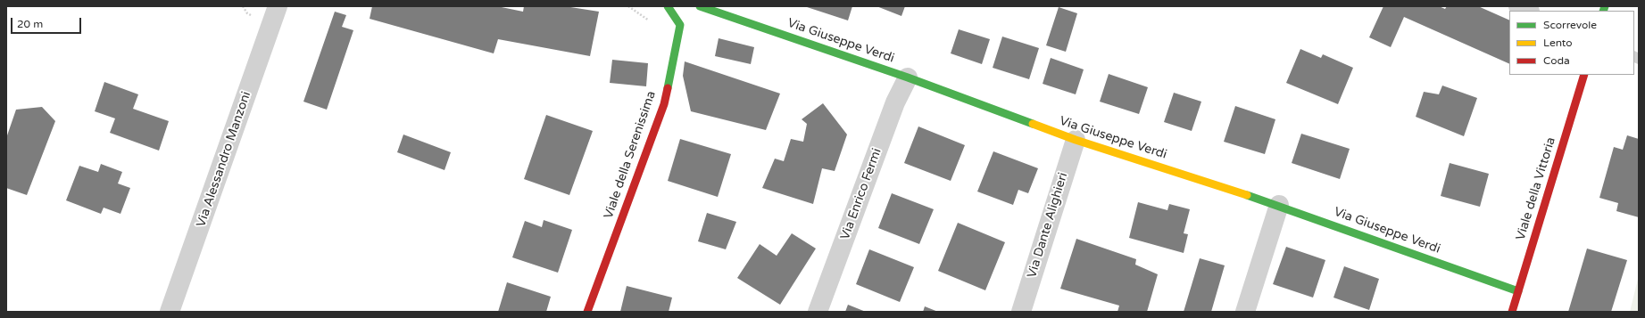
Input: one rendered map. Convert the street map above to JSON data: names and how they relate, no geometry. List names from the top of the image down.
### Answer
{
  "streets": {
    "street": [
      "Via Giuseppe Verdi",
      "Viale della Serenissima",
      "Via Alessandro Manzoni",
      "Viale della Vittoria",
      "Via Enrico Fermi",
      "Via Dante Alighieri"
    ]
  },
  "crossings": [
    ["Via Giuseppe Verdi", "Viale della Vittoria"],
    ["Via Giuseppe Verdi", "Via Enrico Fermi"],
    ["Via Giuseppe Verdi", "Via Dante Alighieri"]
  ],
  "legend": ["Scorrevole", "Lento", "Coda"],
  "scale_bar": "20 m"
}
